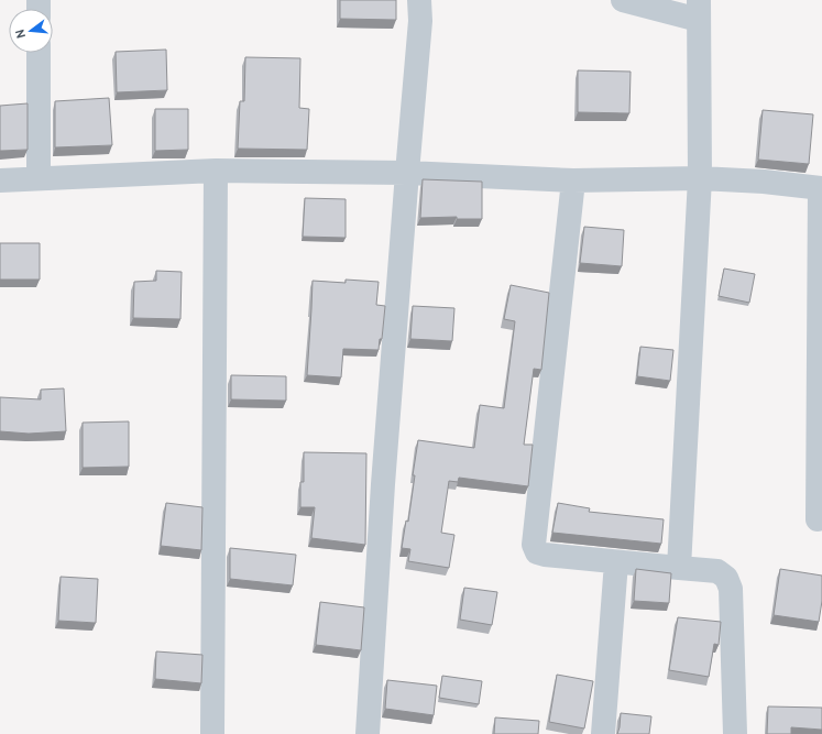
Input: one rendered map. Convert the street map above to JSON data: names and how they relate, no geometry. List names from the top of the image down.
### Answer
{
  "north": "left"
}
